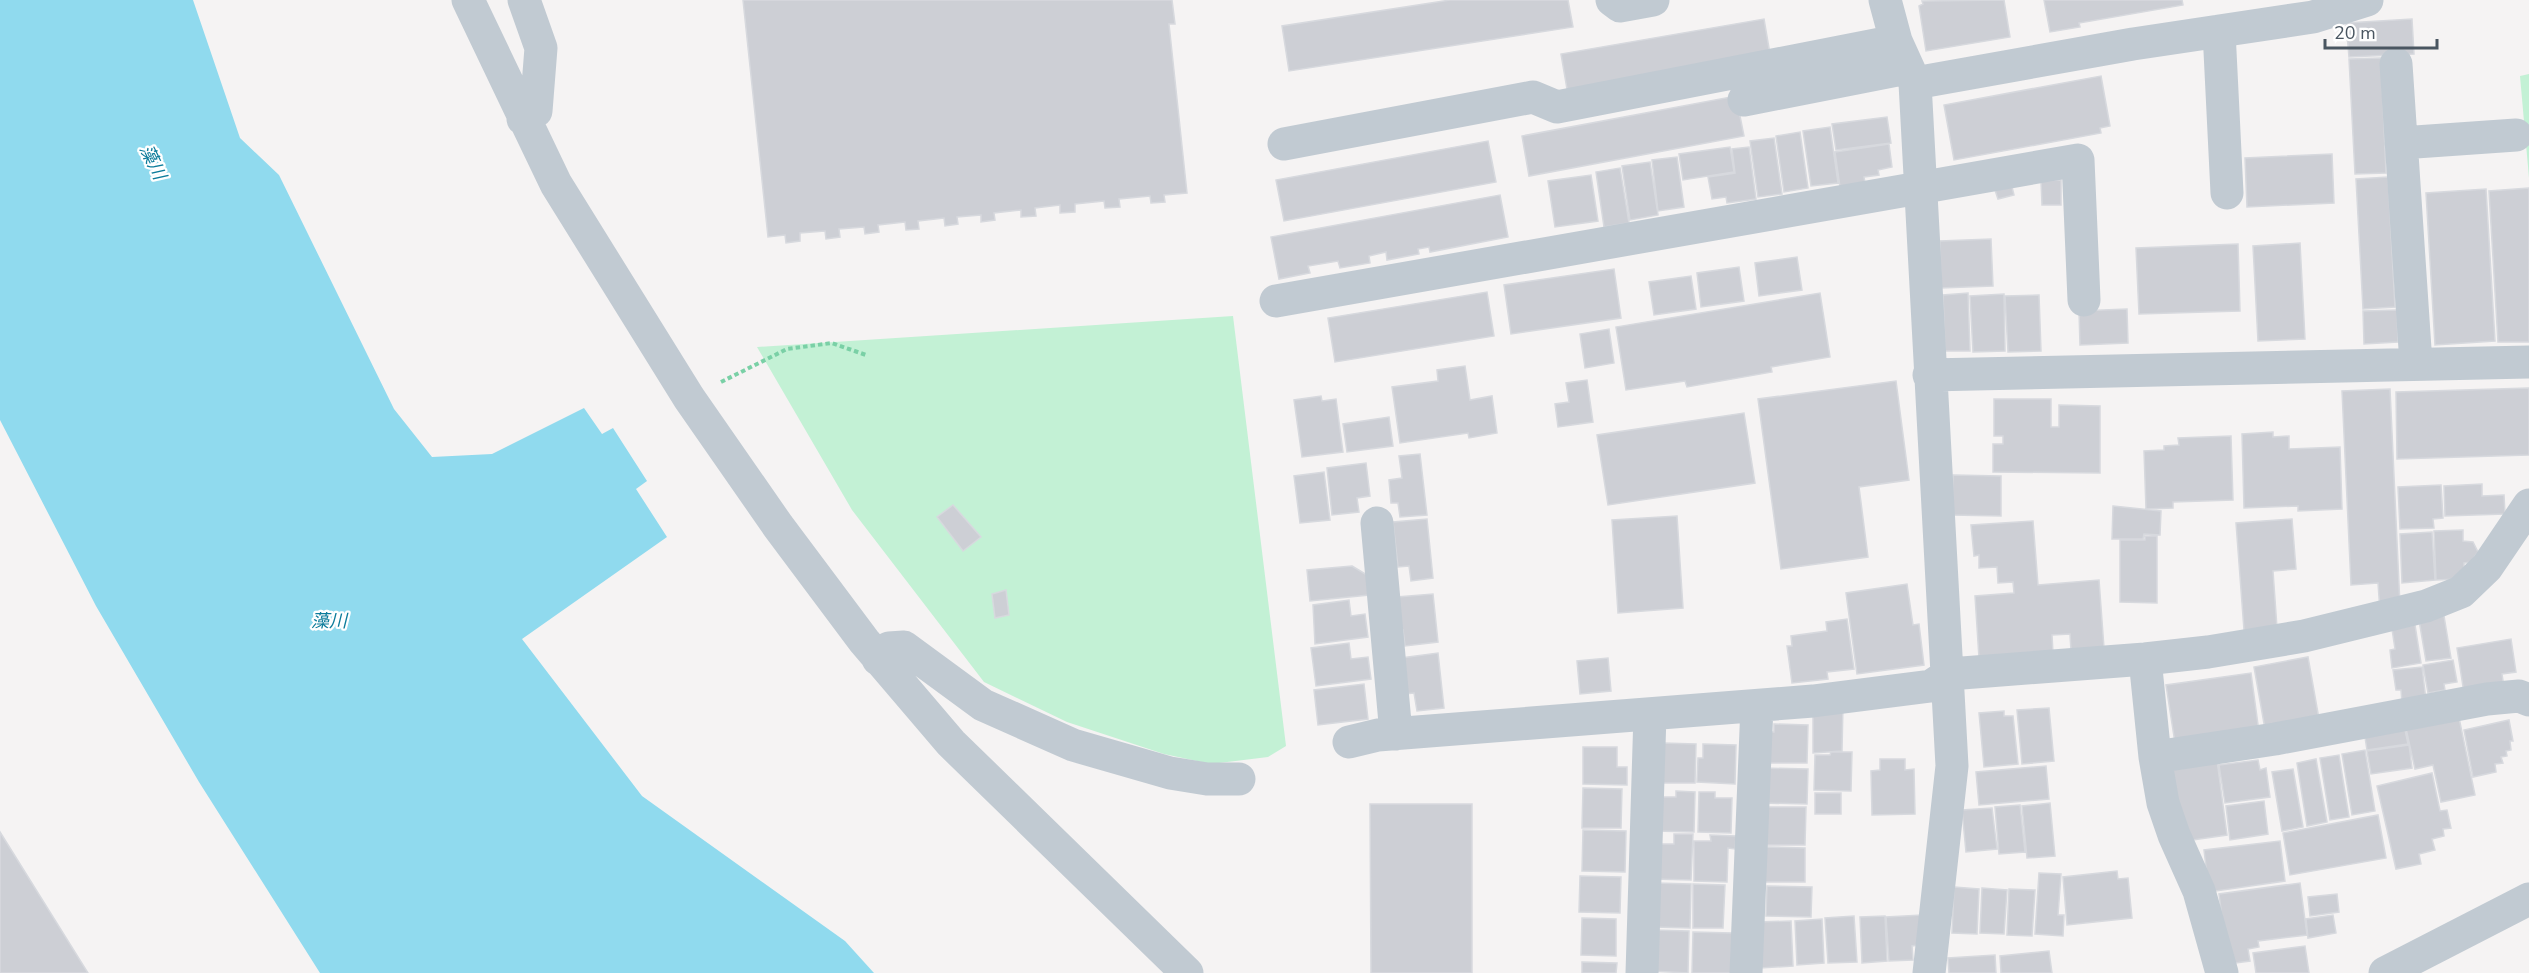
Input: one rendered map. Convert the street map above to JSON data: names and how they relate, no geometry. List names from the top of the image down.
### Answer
{
  "water": ["藻川"],
  "scale_bar": "20 m"
}
